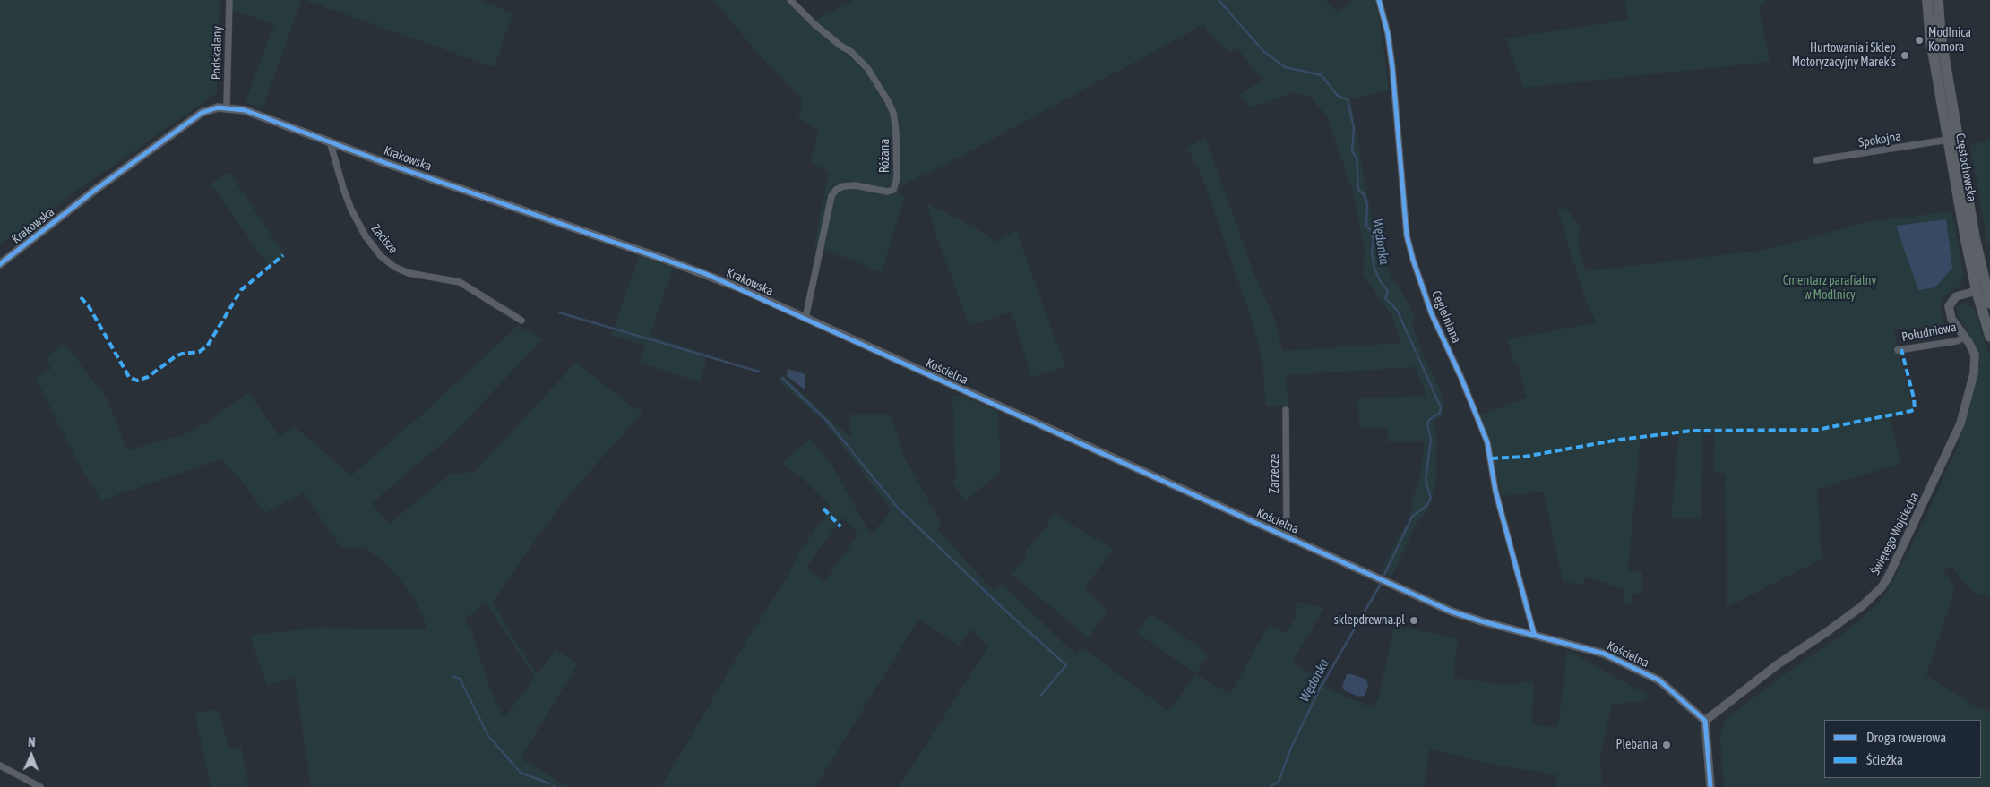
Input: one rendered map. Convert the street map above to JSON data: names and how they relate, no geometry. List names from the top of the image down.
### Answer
{
  "streets": {
    "main road": ["Częstochowska"],
    "street": [
      "Podskalany",
      "Spokojna",
      "Różana",
      "Krakowska",
      "Zacisze",
      "Cegielniana",
      "Południowa",
      "Kościelna",
      "Zarzecze",
      "Świętego Wojciecha"
    ]
  },
  "crossings": [
    ["Podskalany", "Krakowska"],
    ["Spokojna", "Częstochowska"],
    ["Różana", "Krakowska"],
    ["Krakowska", "Zacisze"],
    ["Krakowska", "Kościelna"],
    ["Częstochowska", "Świętego Wojciecha"],
    ["Cegielniana", "Kościelna"],
    ["Południowa", "Świętego Wojciecha"],
    ["Kościelna", "Zarzecze"],
    ["Kościelna", "Świętego Wojciecha"]
  ],
  "water": ["Wędonka"],
  "parks": ["Cmentarz parafialny w Modlnicy"],
  "places": [
    "Modlnica Komora",
    "Hurtowania i Sklep Motoryzacyjny Marek's",
    "sklepdrewna.pl",
    "Plebania"
  ],
  "legend": ["Droga rowerowa", "Ścieżka"],
  "north": "top"
}
